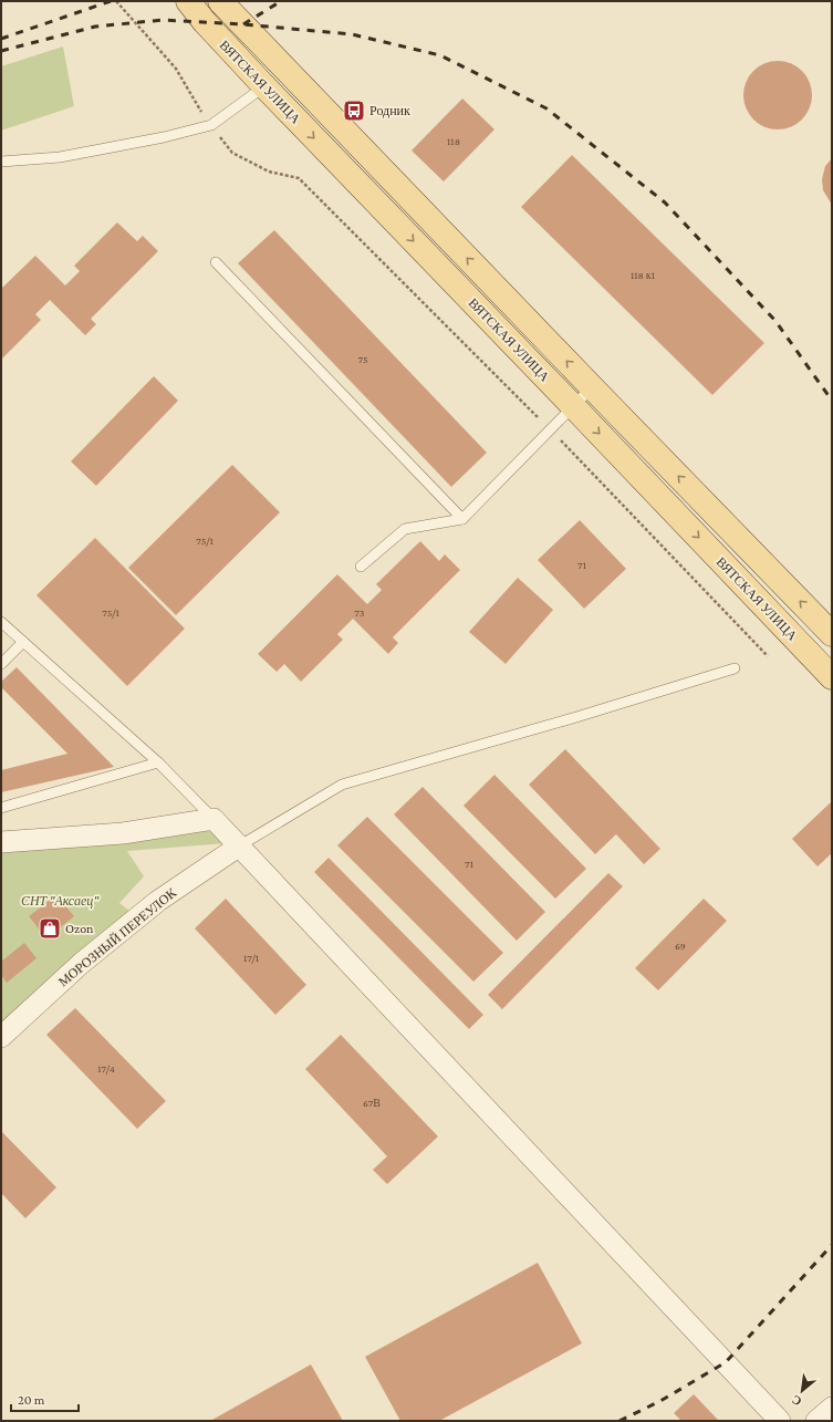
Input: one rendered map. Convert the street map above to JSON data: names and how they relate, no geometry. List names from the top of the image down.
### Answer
{
  "streets": {
    "main road": ["ВЯТСКАЯ УЛИЦА"],
    "street": ["МОРОЗНЫЙ ПЕРЕУЛОК"]
  },
  "parks": ["СНТ \"Аксаец\""],
  "places": {
    "bus stop": ["Родник"],
    "shop": ["Ozon"]
  },
  "house_numbers": [
    "118",
    "118 к1",
    "75",
    "75/1",
    "71",
    "75/1",
    "73",
    "71",
    "69",
    "17/1",
    "17/4",
    "67В"
  ],
  "scale_bar": "20 m",
  "north": "bottom left"
}
